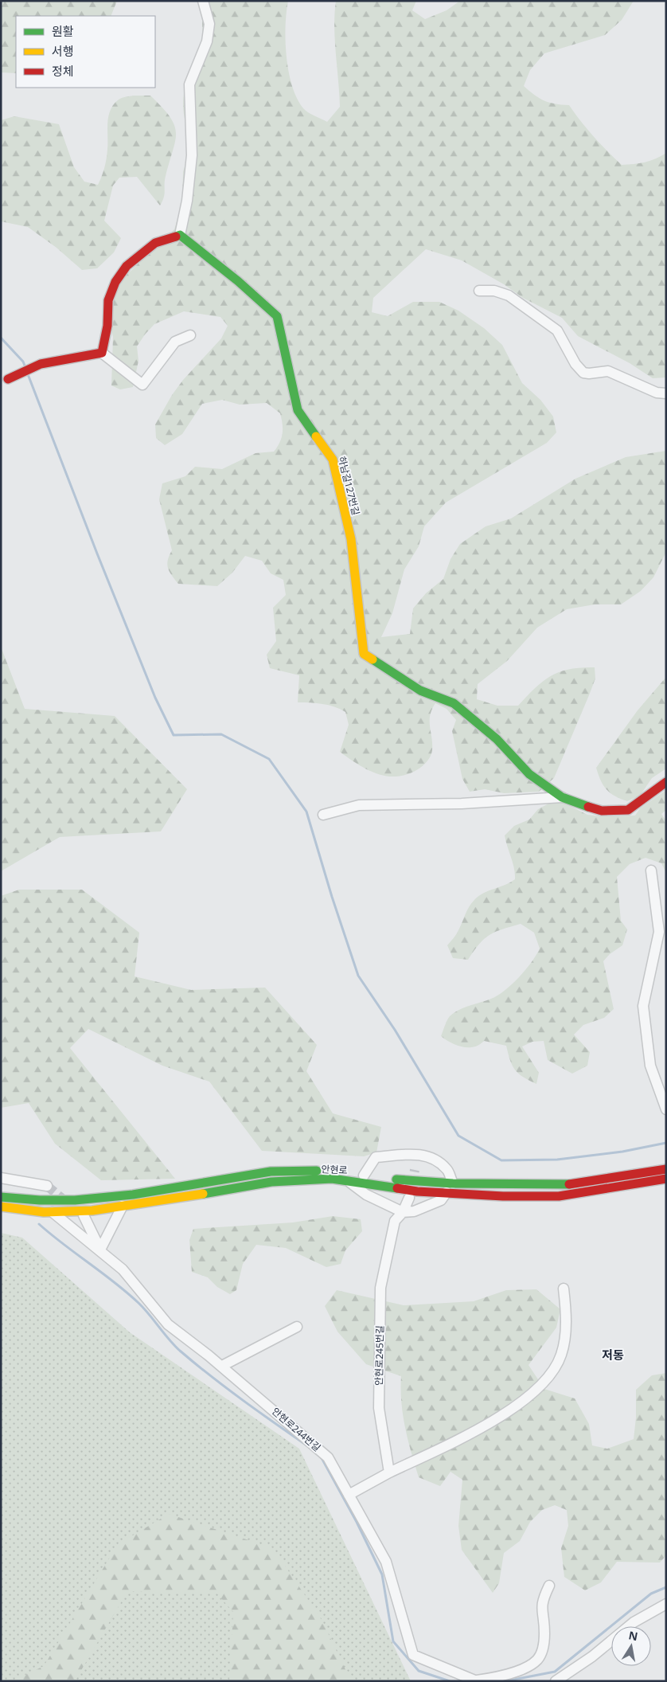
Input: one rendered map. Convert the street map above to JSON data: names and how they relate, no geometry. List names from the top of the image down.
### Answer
{
  "streets": {
    "street": [
      "하남길127번길",
      "안현로",
      "안현로245번길",
      "안현로244번길"
    ]
  },
  "crossings": [
    ["안현로", "안현로244번길"]
  ],
  "districts": ["저동"],
  "legend": ["원활", "서행", "정체"],
  "north": "top"
}
